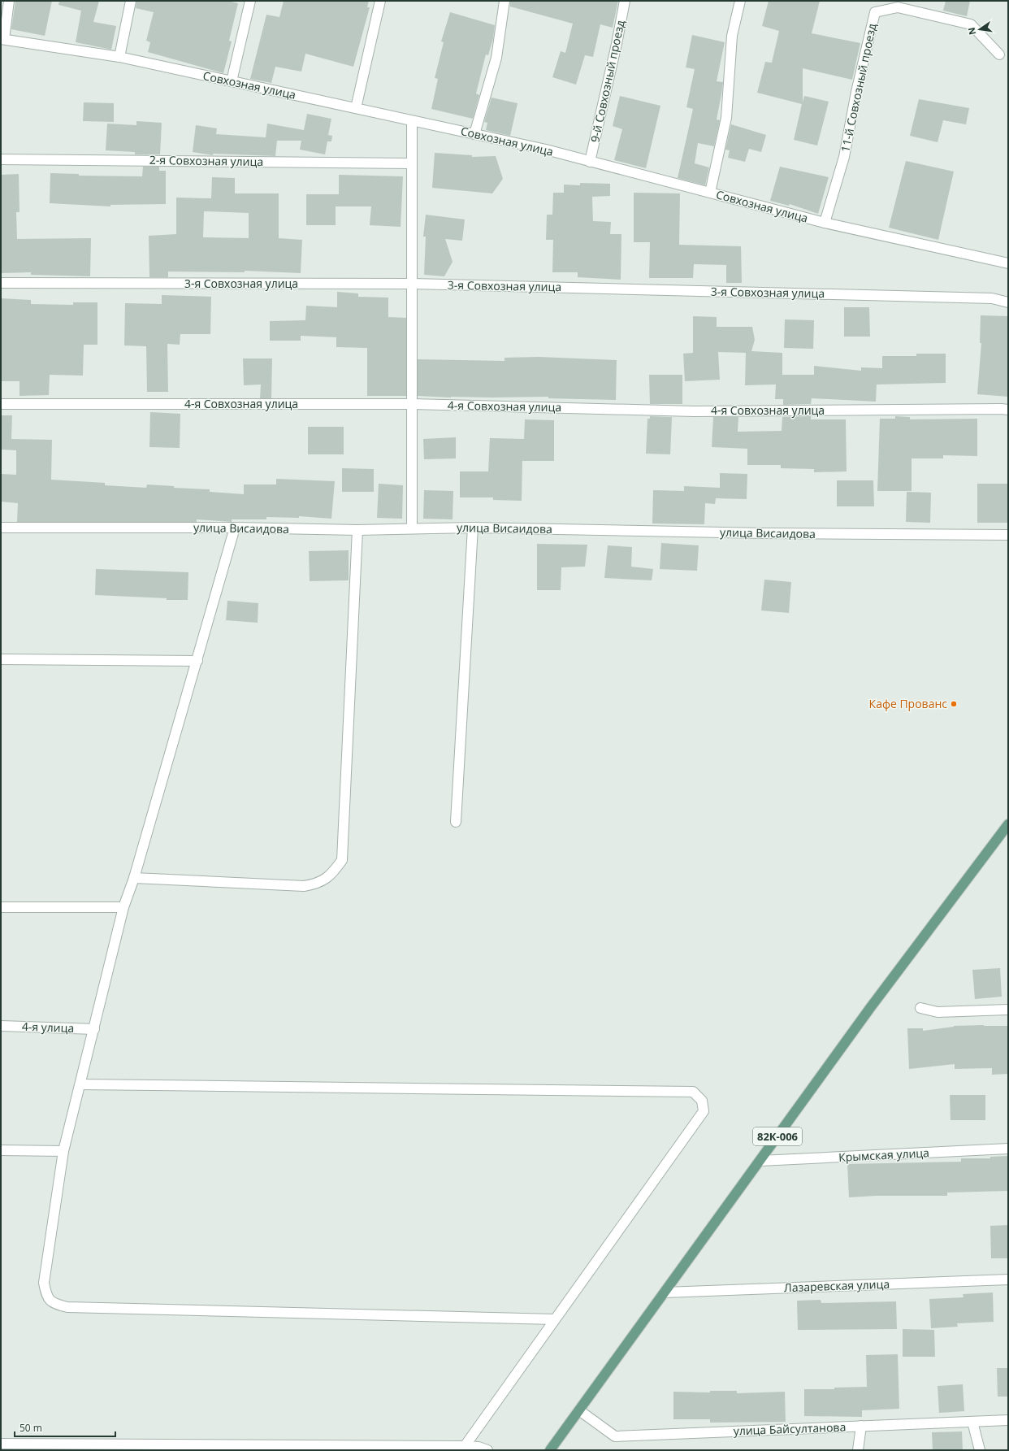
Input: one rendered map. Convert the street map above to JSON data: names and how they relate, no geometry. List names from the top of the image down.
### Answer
{
  "streets": {
    "main road": ["82К-006"],
    "street": [
      "9-й Совхозный проезд",
      "Совхозная улица",
      "11-й Совхозный проезд",
      "2-я Совхозная улица",
      "3-я Совхозная улица",
      "4-я Совхозная улица",
      "улица Висаидова",
      "4-я улица",
      "Крымская улица",
      "Лазаревская улица",
      "улица Байсултанова"
    ]
  },
  "crossings": [
    ["9-й Совхозный проезд", "Совхозная улица"],
    ["Совхозная улица", "11-й Совхозный проезд"],
    ["82К-006", "Крымская улица"],
    ["82К-006", "Лазаревская улица"],
    ["82К-006", "улица Байсултанова"]
  ],
  "places": ["Кафе Прованс"],
  "scale_bar": "50 m",
  "north": "left"
}
